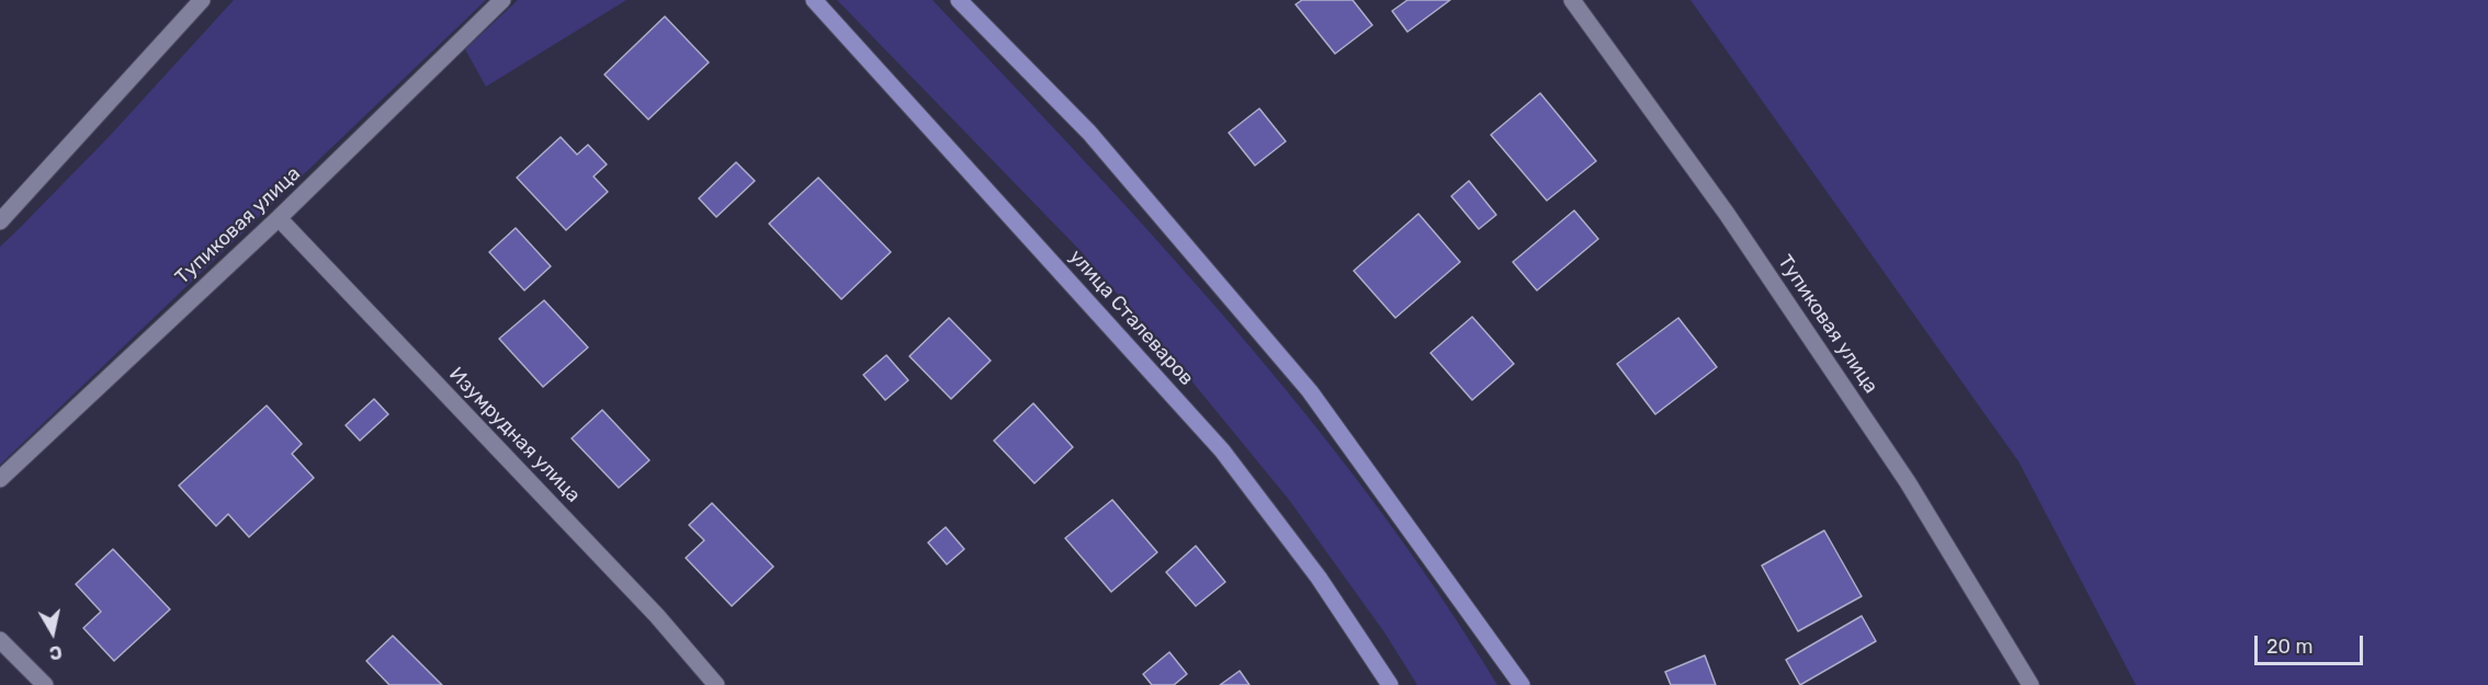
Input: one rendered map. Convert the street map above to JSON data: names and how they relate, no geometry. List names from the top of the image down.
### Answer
{
  "streets": {
    "main road": ["улица Сталеваров"],
    "street": ["Тупиковая улица", "Изумрудная улица"]
  },
  "crossings": [
    ["Тупиковая улица", "Изумрудная улица"]
  ],
  "scale_bar": "20 m",
  "north": "bottom"
}
